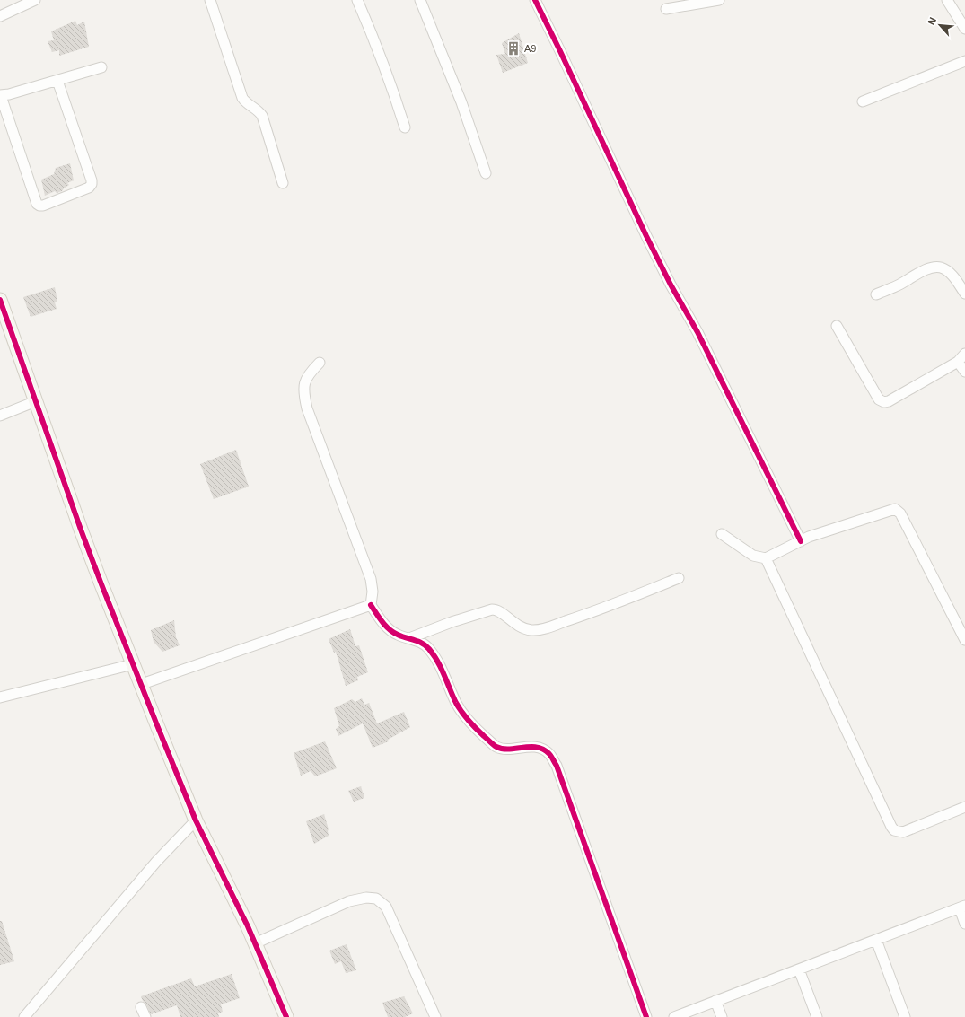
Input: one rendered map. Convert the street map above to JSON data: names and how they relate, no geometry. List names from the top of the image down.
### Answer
{
  "places": {
    "building": ["A9"]
  },
  "north": "top left"
}
